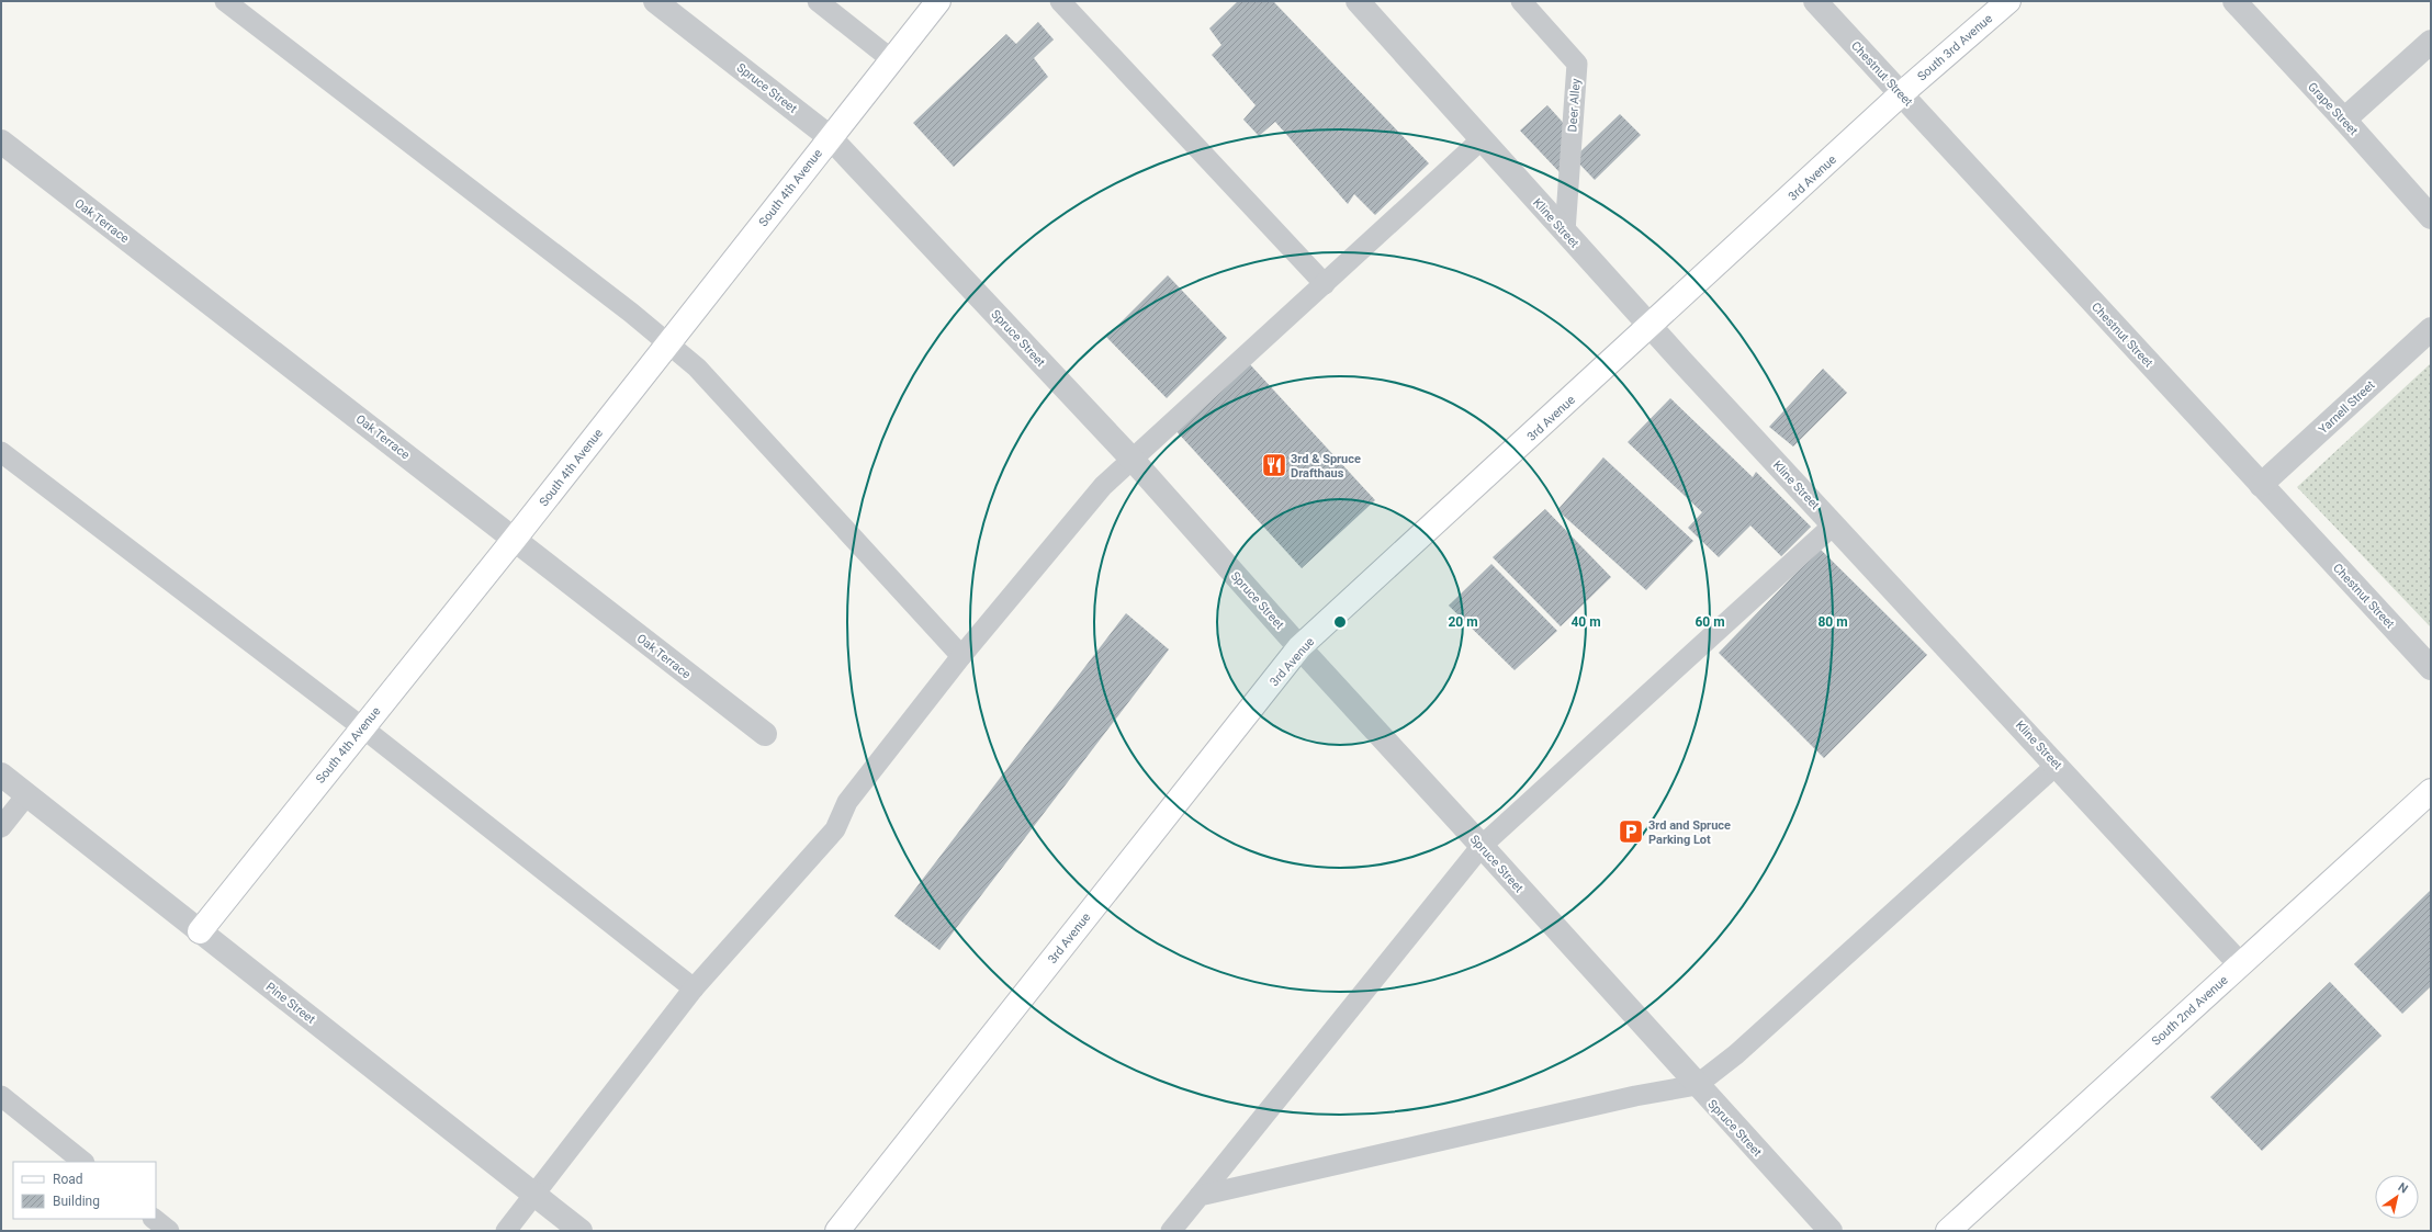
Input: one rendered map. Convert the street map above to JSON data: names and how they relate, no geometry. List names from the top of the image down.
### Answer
{
  "streets": {
    "street": [
      "South 3rd Avenue",
      "Chestnut Street",
      "Spruce Street",
      "Grape Street",
      "3rd Avenue",
      "South 4th Avenue",
      "Oak Terrace",
      "Kline Street",
      "Yarnell Street",
      "Pine Street",
      "South 2nd Avenue"
    ],
    "lane": ["Deer Alley"]
  },
  "crossings": [
    ["South 3rd Avenue", "Chestnut Street"],
    ["South 3rd Avenue", "3rd Avenue"],
    ["Chestnut Street", "3rd Avenue"],
    ["Chestnut Street", "Yarnell Street"],
    ["Spruce Street", "3rd Avenue"],
    ["Spruce Street", "South 4th Avenue"],
    ["Deer Alley", "Kline Street"],
    ["3rd Avenue", "Kline Street"],
    ["South 4th Avenue", "Oak Terrace"],
    ["South 4th Avenue", "Pine Street"],
    ["Kline Street", "South 2nd Avenue"]
  ],
  "places": {
    "restaurant": ["3rd & Spruce Drafthaus"],
    "parking": ["3rd and Spruce Parking Lot"]
  },
  "legend": ["Road", "Building"],
  "north": "top right",
  "rings": [
    "20 m",
    "40 m",
    "60 m",
    "80 m"
  ]
}
